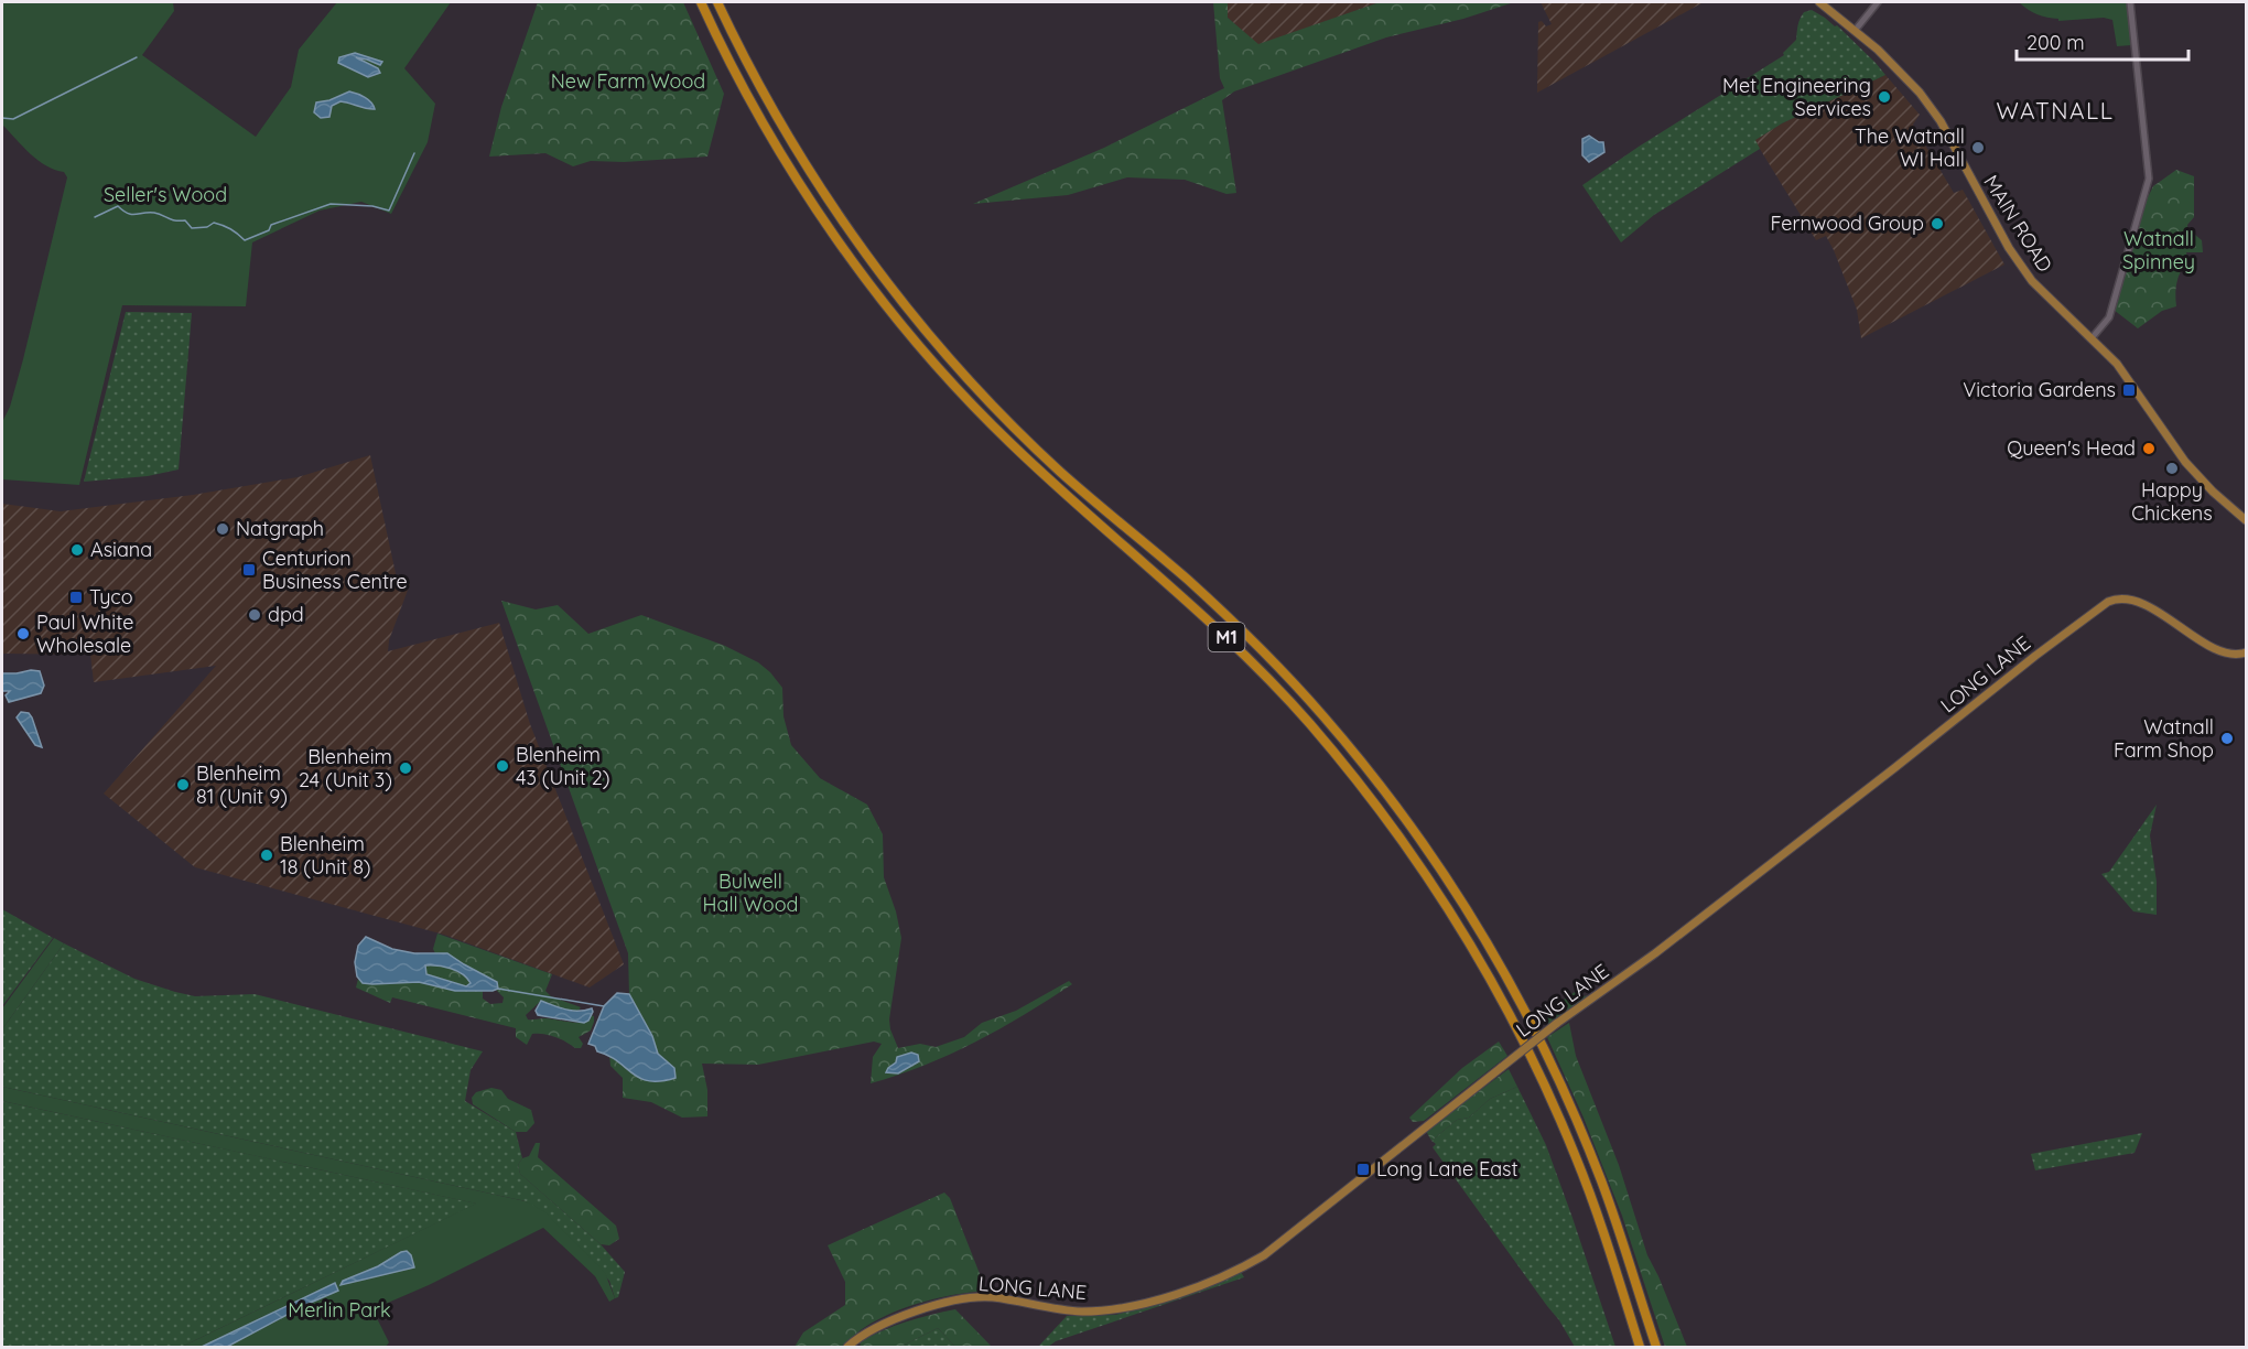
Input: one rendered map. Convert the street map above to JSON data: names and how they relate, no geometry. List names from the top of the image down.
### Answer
{
  "streets": {
    "highway": ["M1"],
    "main road": ["MAIN ROAD", "LONG LANE"]
  },
  "districts": ["WATNALL"],
  "parks": [
    "New Farm Wood",
    "Seller's Wood",
    "Watnall Spinney",
    "Bulwell Hall Wood",
    "Merlin Park"
  ],
  "places": {
    "other": [
      "Met Engineering Services",
      "The Watnall WI Hall",
      "Fernwood Group",
      "Queen's Head",
      "Happy Chickens",
      "Natgraph",
      "Asiana",
      "dpd",
      "Paul White Wholesale",
      "Watnall Farm Shop",
      "Blenheim 43 (Unit 2)",
      "Blenheim 24 (Unit 3)",
      "Blenheim 81 (Unit 9)",
      "Blenheim 18 (Unit 8)"
    ],
    "transit": [
      "Victoria Gardens",
      "Centurion Business Centre",
      "Tyco",
      "Long Lane East"
    ]
  },
  "scale_bar": "200 m"
}
